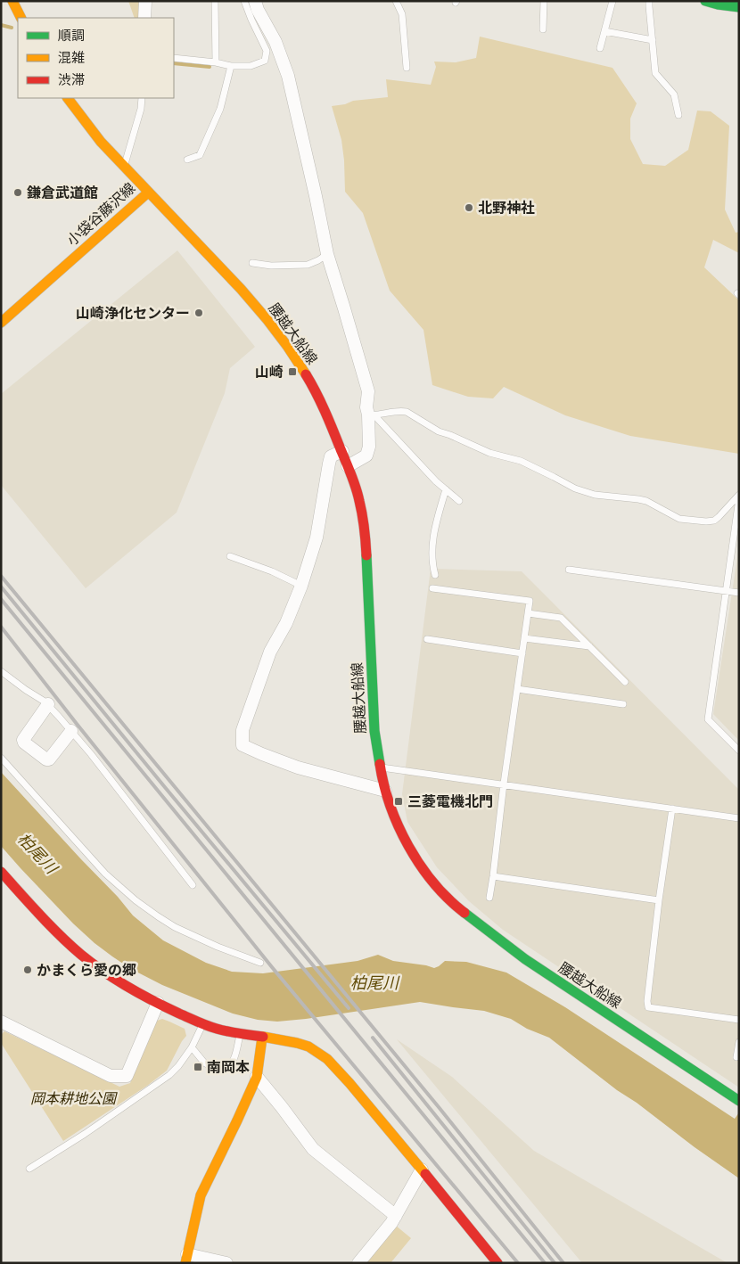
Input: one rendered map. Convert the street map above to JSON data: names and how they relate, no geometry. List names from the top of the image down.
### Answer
{
  "streets": {
    "main road": ["小袋谷藤沢線", "腰越大船線"]
  },
  "crossings": [
    ["小袋谷藤沢線", "腰越大船線"]
  ],
  "water": ["柏尾川"],
  "parks": ["岡本耕地公園"],
  "places": {
    "other": [
      "鎌倉武道館",
      "北野神社",
      "山崎浄化センター",
      "かまくら愛の郷"
    ],
    "transit": ["山崎", "三菱電機北門", "南岡本"]
  },
  "legend": ["順調", "混雑", "渋滞"]
}
